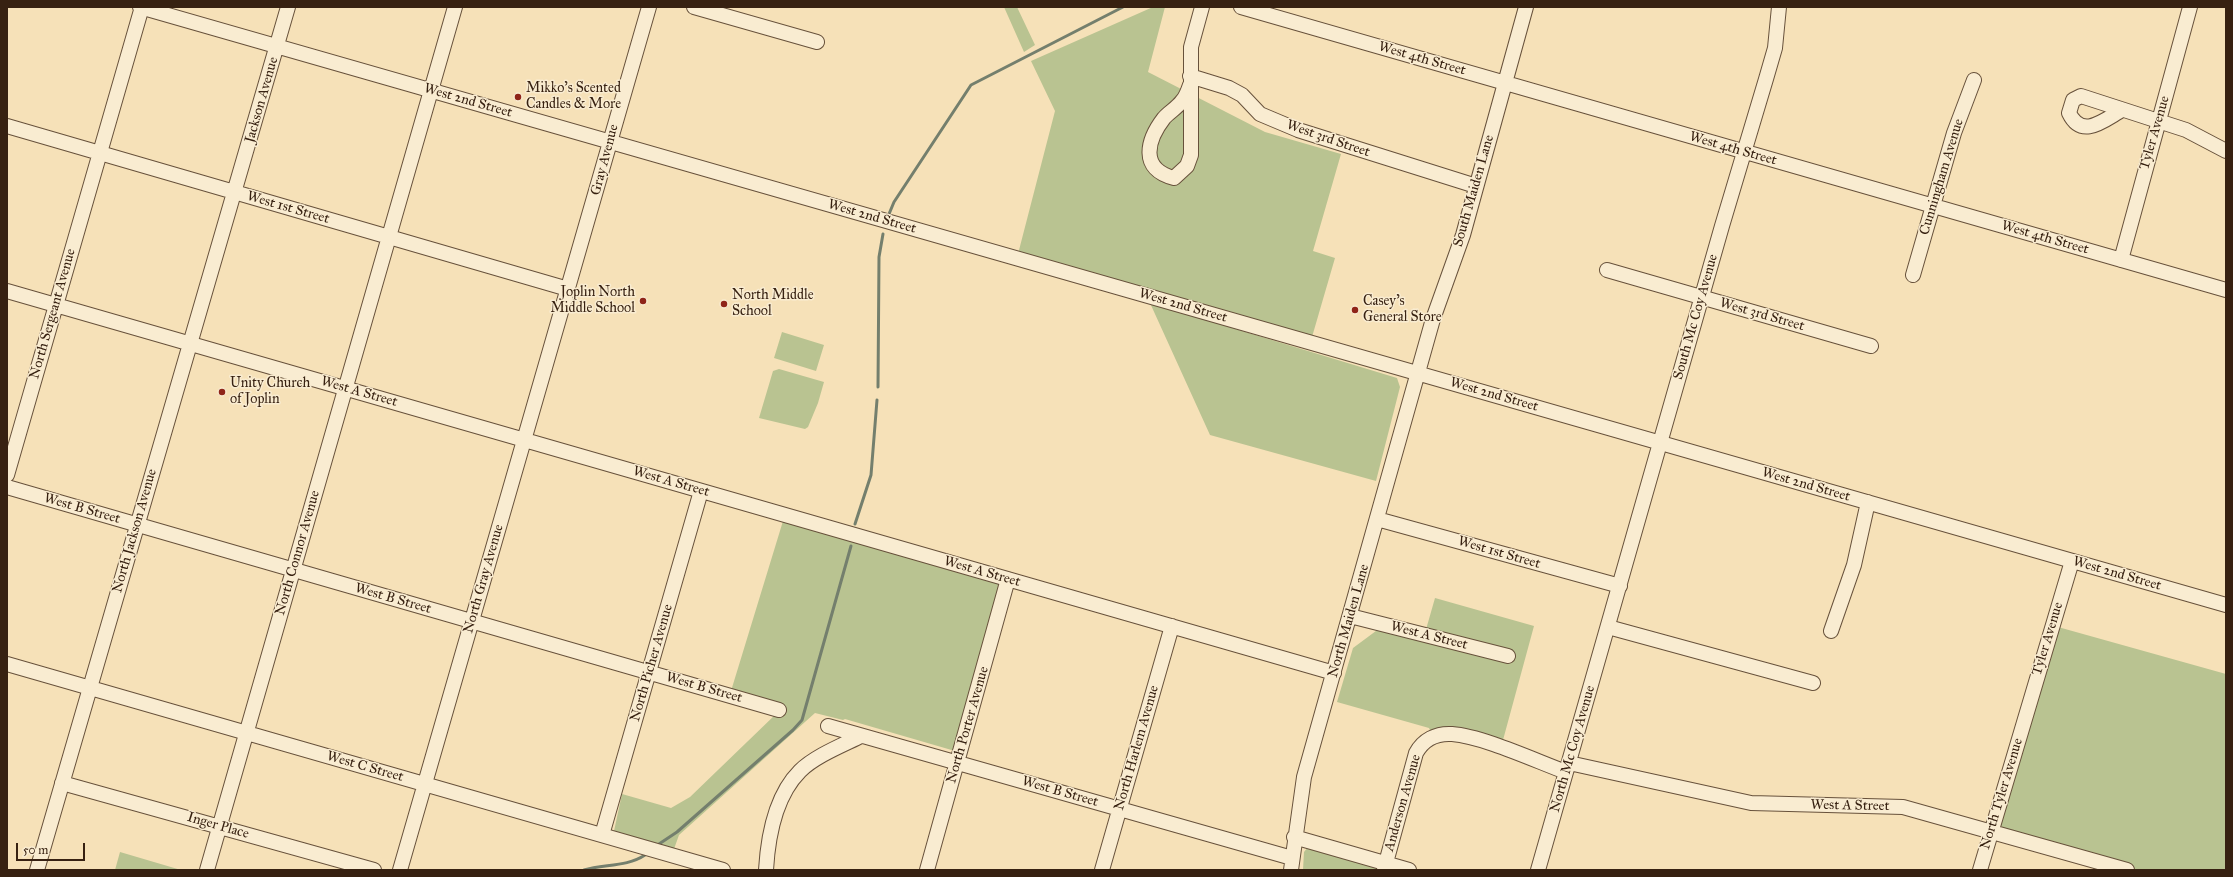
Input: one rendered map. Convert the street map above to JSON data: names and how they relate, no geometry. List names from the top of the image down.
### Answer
{
  "streets": {
    "street": [
      "West 4th Street",
      "Jackson Avenue",
      "West 2nd Street",
      "Tyler Avenue",
      "West 3rd Street",
      "Gray Avenue",
      "Cunningham Avenue",
      "South Maiden Lane",
      "West 1st Street",
      "North Sergeant Avenue",
      "South Mc Coy Avenue",
      "West A Street",
      "West B Street",
      "North Jackson Avenue",
      "North Connor Avenue",
      "North Gray Avenue",
      "North Maiden Lane",
      "North Picher Avenue",
      "North Porter Avenue",
      "North Harlem Avenue",
      "North Mc Coy Avenue",
      "West C Street",
      "North Tyler Avenue",
      "Anderson Avenue",
      "Inger Place"
    ]
  },
  "crossings": [
    ["West 4th Street", "Tyler Avenue"],
    ["West 4th Street", "Cunningham Avenue"],
    ["West 4th Street", "South Maiden Lane"],
    ["West 4th Street", "South Mc Coy Avenue"],
    ["Jackson Avenue", "West 2nd Street"],
    ["Jackson Avenue", "West 1st Street"],
    ["Jackson Avenue", "North Jackson Avenue"],
    ["West 2nd Street", "Tyler Avenue"],
    ["West 2nd Street", "Gray Avenue"],
    ["West 2nd Street", "South Maiden Lane"],
    ["West 2nd Street", "North Sergeant Avenue"],
    ["West 2nd Street", "South Mc Coy Avenue"],
    ["West 2nd Street", "North Connor Avenue"],
    ["West 2nd Street", "North Maiden Lane"],
    ["Tyler Avenue", "North Tyler Avenue"],
    ["West 3rd Street", "South Maiden Lane"],
    ["West 3rd Street", "South Mc Coy Avenue"],
    ["Gray Avenue", "West 1st Street"],
    ["Gray Avenue", "North Gray Avenue"],
    ["South Maiden Lane", "North Maiden Lane"],
    ["West 1st Street", "North Sergeant Avenue"],
    ["West 1st Street", "South Mc Coy Avenue"],
    ["West 1st Street", "North Jackson Avenue"],
    ["West 1st Street", "North Connor Avenue"],
    ["West 1st Street", "North Gray Avenue"],
    ["West 1st Street", "North Maiden Lane"],
    ["North Sergeant Avenue", "West A Street"],
    ["South Mc Coy Avenue", "North Mc Coy Avenue"],
    ["West A Street", "North Jackson Avenue"],
    ["West A Street", "North Connor Avenue"],
    ["West A Street", "North Gray Avenue"],
    ["West A Street", "North Maiden Lane"],
    ["West A Street", "North Picher Avenue"],
    ["West A Street", "North Porter Avenue"],
    ["West A Street", "North Harlem Avenue"],
    ["West A Street", "North Mc Coy Avenue"],
    ["West A Street", "North Tyler Avenue"],
    ["West A Street", "Anderson Avenue"],
    ["West B Street", "North Jackson Avenue"],
    ["West B Street", "North Connor Avenue"],
    ["West B Street", "North Gray Avenue"],
    ["West B Street", "North Maiden Lane"],
    ["West B Street", "North Picher Avenue"],
    ["West B Street", "North Porter Avenue"],
    ["West B Street", "North Harlem Avenue"],
    ["North Jackson Avenue", "West C Street"],
    ["North Jackson Avenue", "Inger Place"],
    ["North Connor Avenue", "West C Street"],
    ["North Connor Avenue", "Inger Place"],
    ["North Gray Avenue", "West C Street"],
    ["North Picher Avenue", "West C Street"]
  ],
  "places": [
    "Mikko's Scented Candles & More",
    "Joplin North Middle School",
    "North Middle School",
    "Casey's General Store",
    "Unity Church of Joplin"
  ],
  "scale_bar": "50 m"
}
